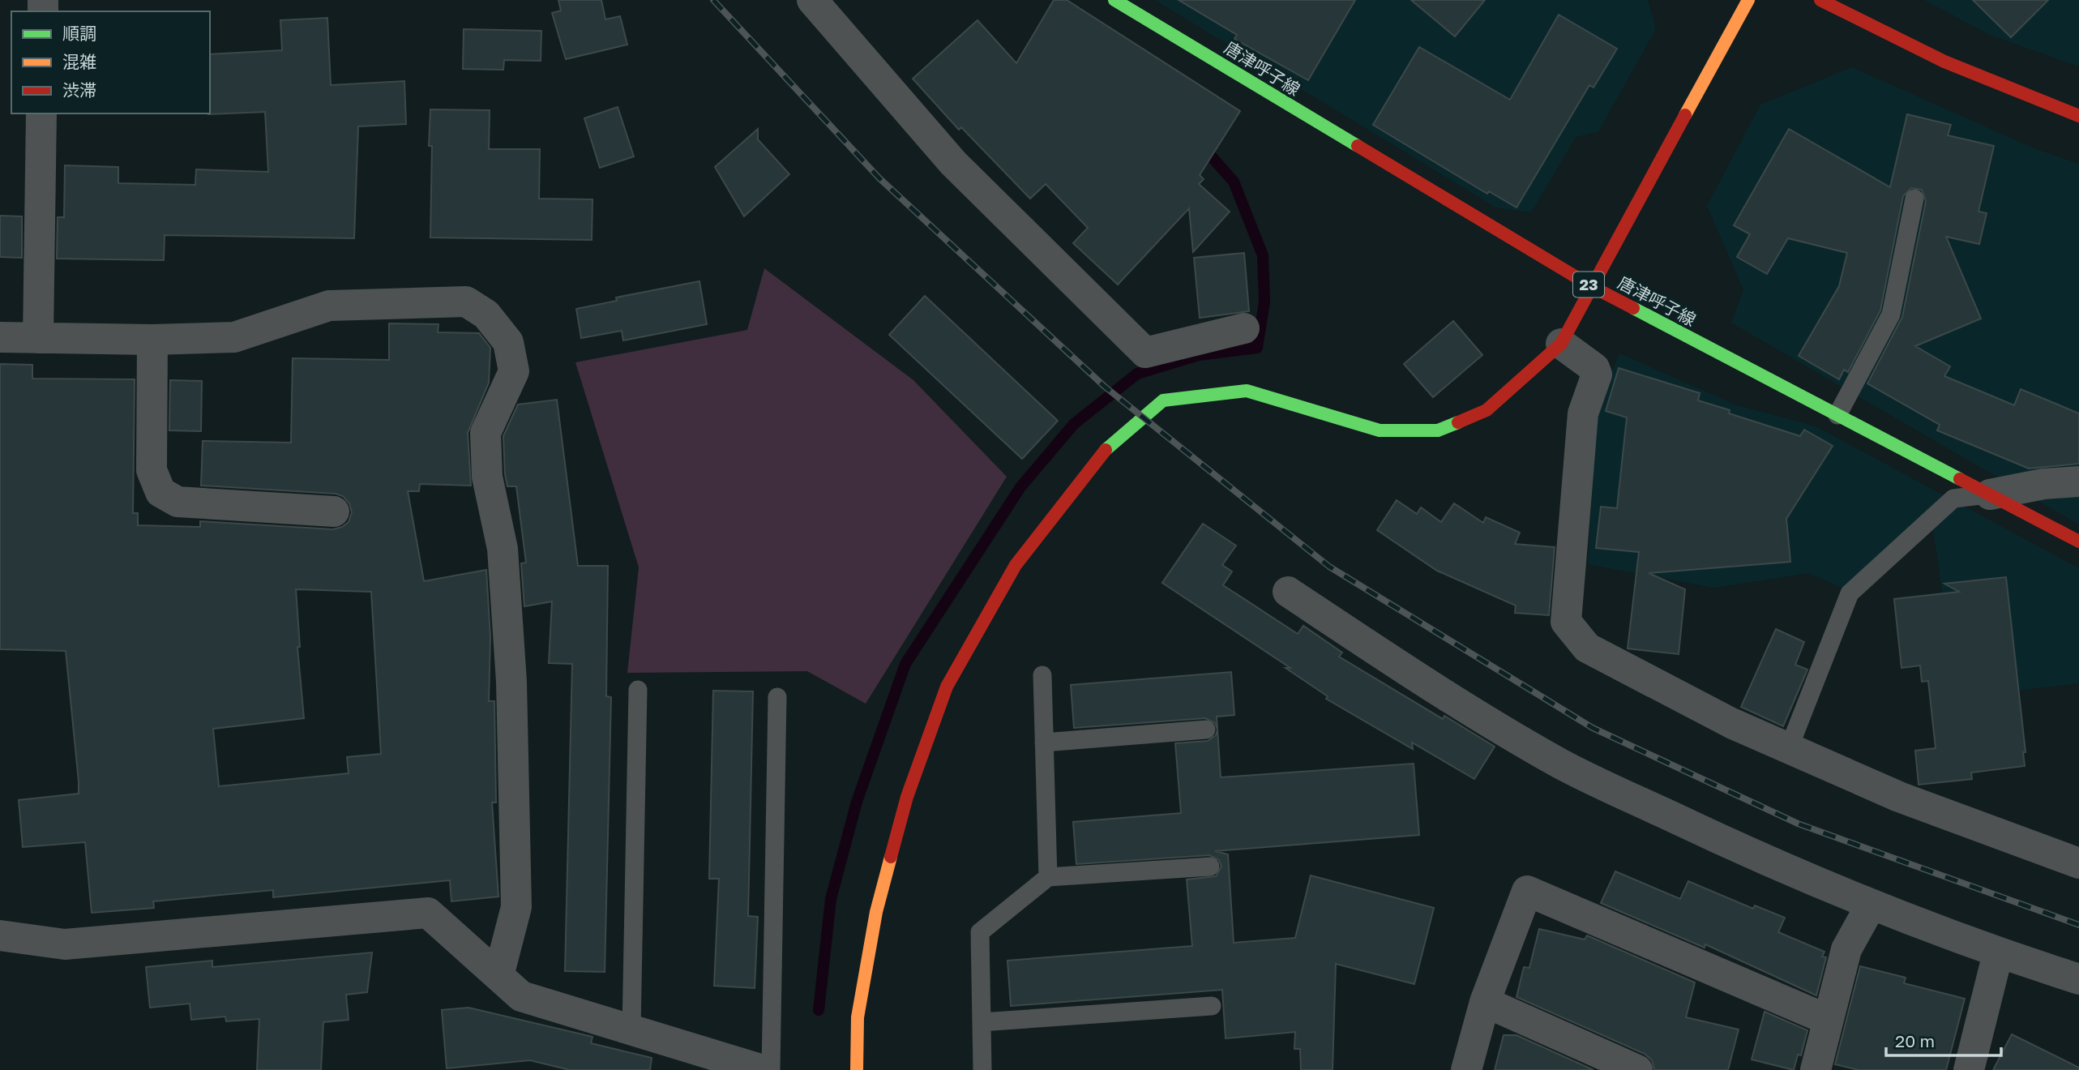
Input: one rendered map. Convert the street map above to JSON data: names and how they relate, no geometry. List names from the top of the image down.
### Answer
{
  "streets": {
    "street": ["唐津呼子線", "23"]
  },
  "legend": ["順調", "混雑", "渋滞"],
  "scale_bar": "20 m"
}
